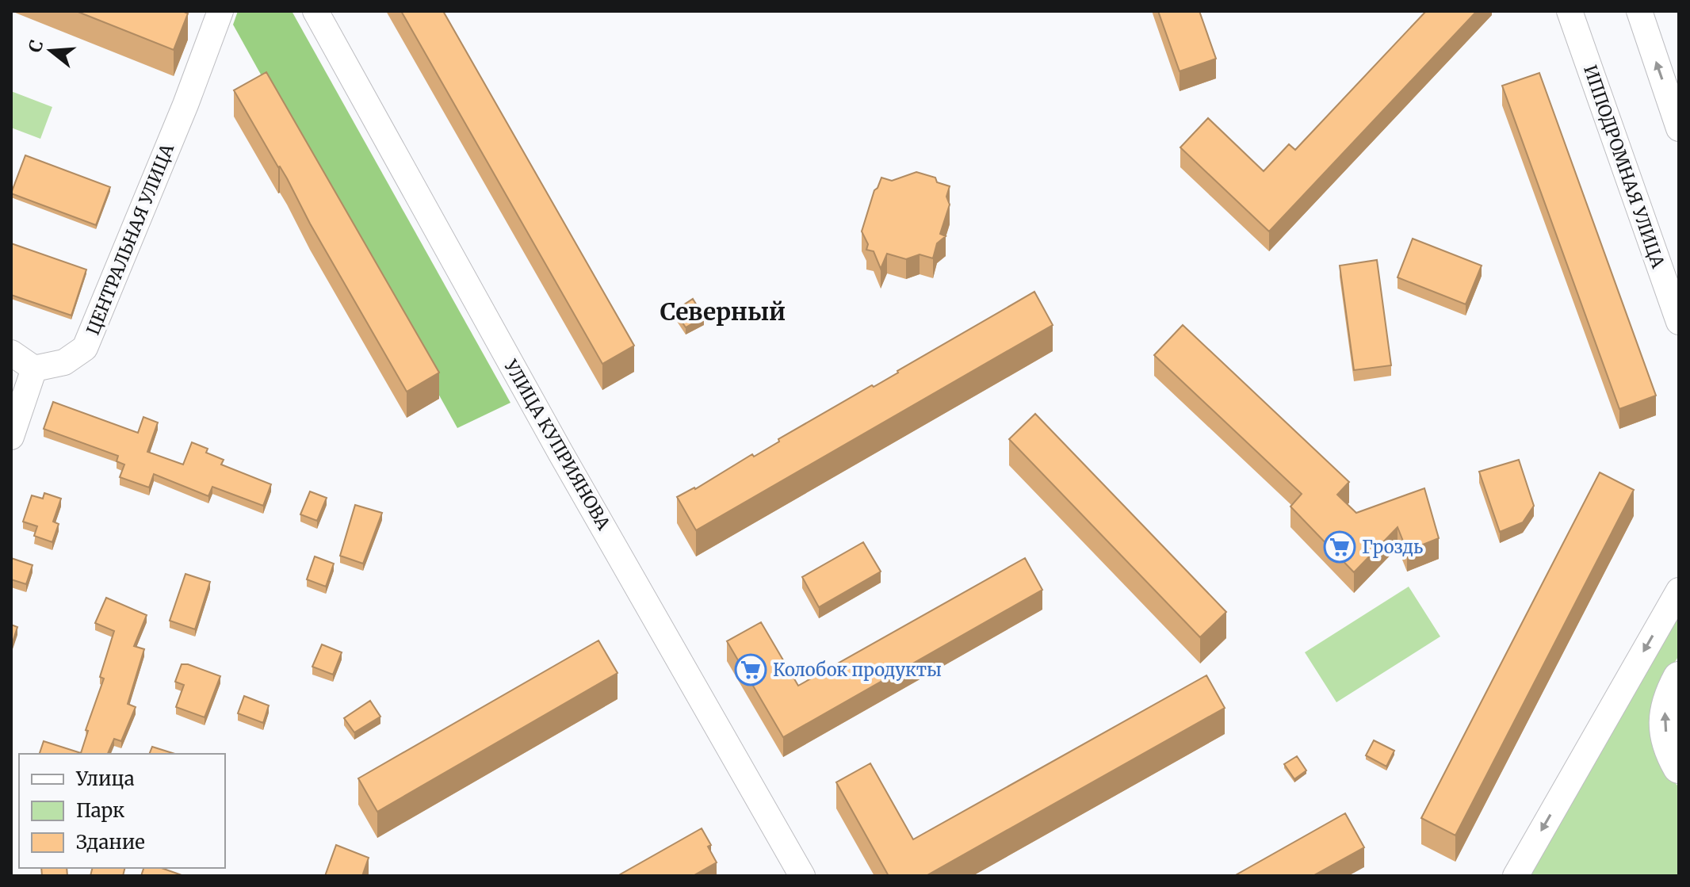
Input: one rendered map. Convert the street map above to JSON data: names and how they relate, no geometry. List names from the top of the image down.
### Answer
{
  "streets": {
    "street": ["ИППОДРОМНАЯ УЛИЦА", "ЦЕНТРАЛЬНАЯ УЛИЦА", "УЛИЦА КУПРИЯНОВА"]
  },
  "districts": ["Северный"],
  "places": {
    "supermarket": ["Гроздь", "Колобок продукты"]
  },
  "legend": ["Улица", "Парк", "Здание"],
  "north": "left"
}
